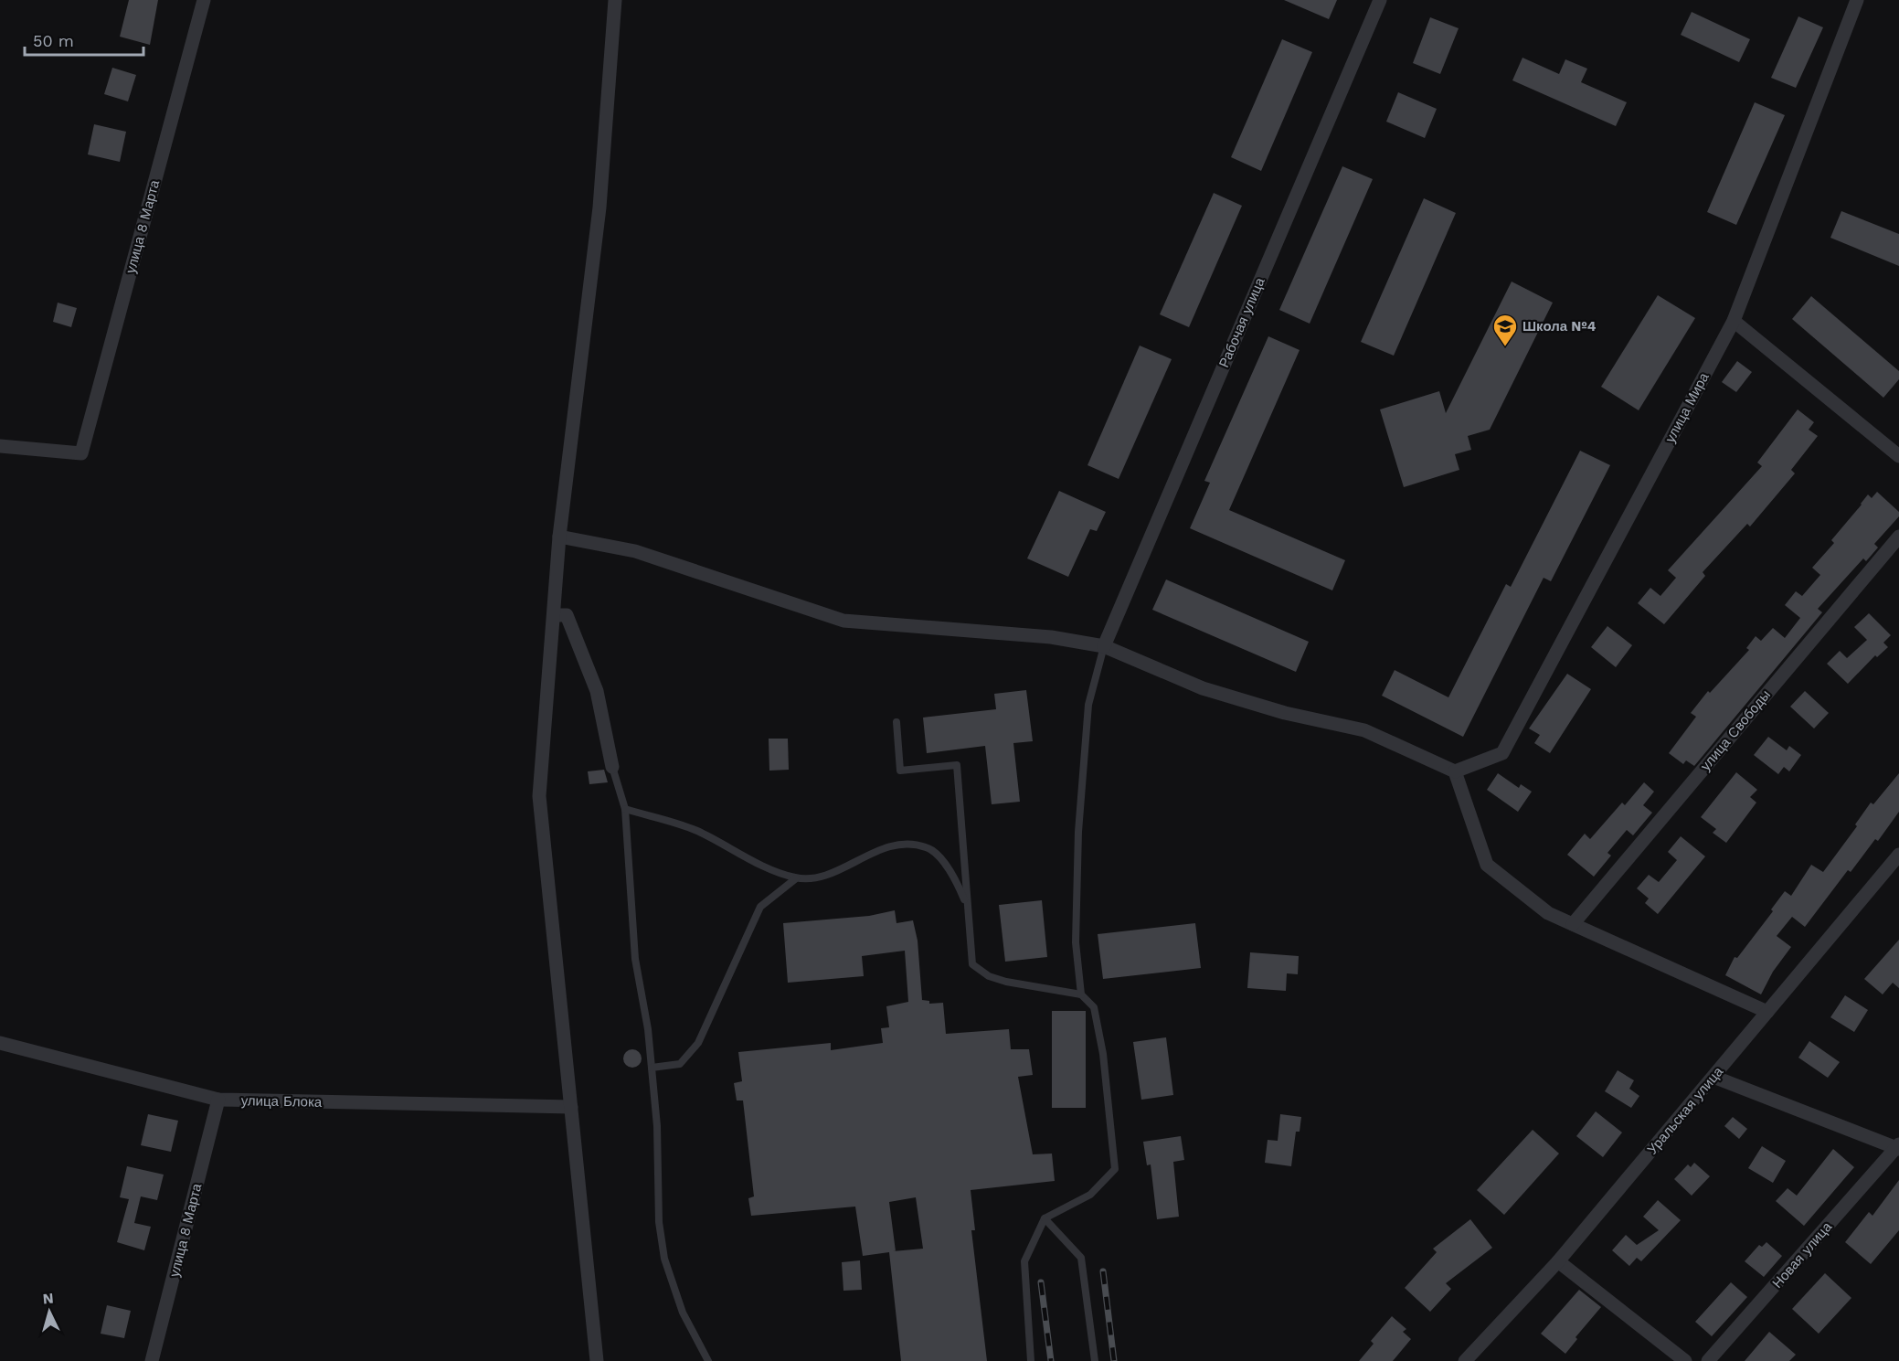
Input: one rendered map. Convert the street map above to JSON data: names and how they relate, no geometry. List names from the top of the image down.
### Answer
{
  "streets": {
    "street": [
      "улица 8 Марта",
      "Рабочая улица",
      "улица Мира",
      "улица Свободы",
      "улица Блока",
      "Уральская улица",
      "Новая улица"
    ]
  },
  "crossings": [
    ["улица 8 Марта", "улица Блока"]
  ],
  "places": {
    "school or university": ["Школа №4"]
  },
  "scale_bar": "50 m",
  "north": "top"
}
